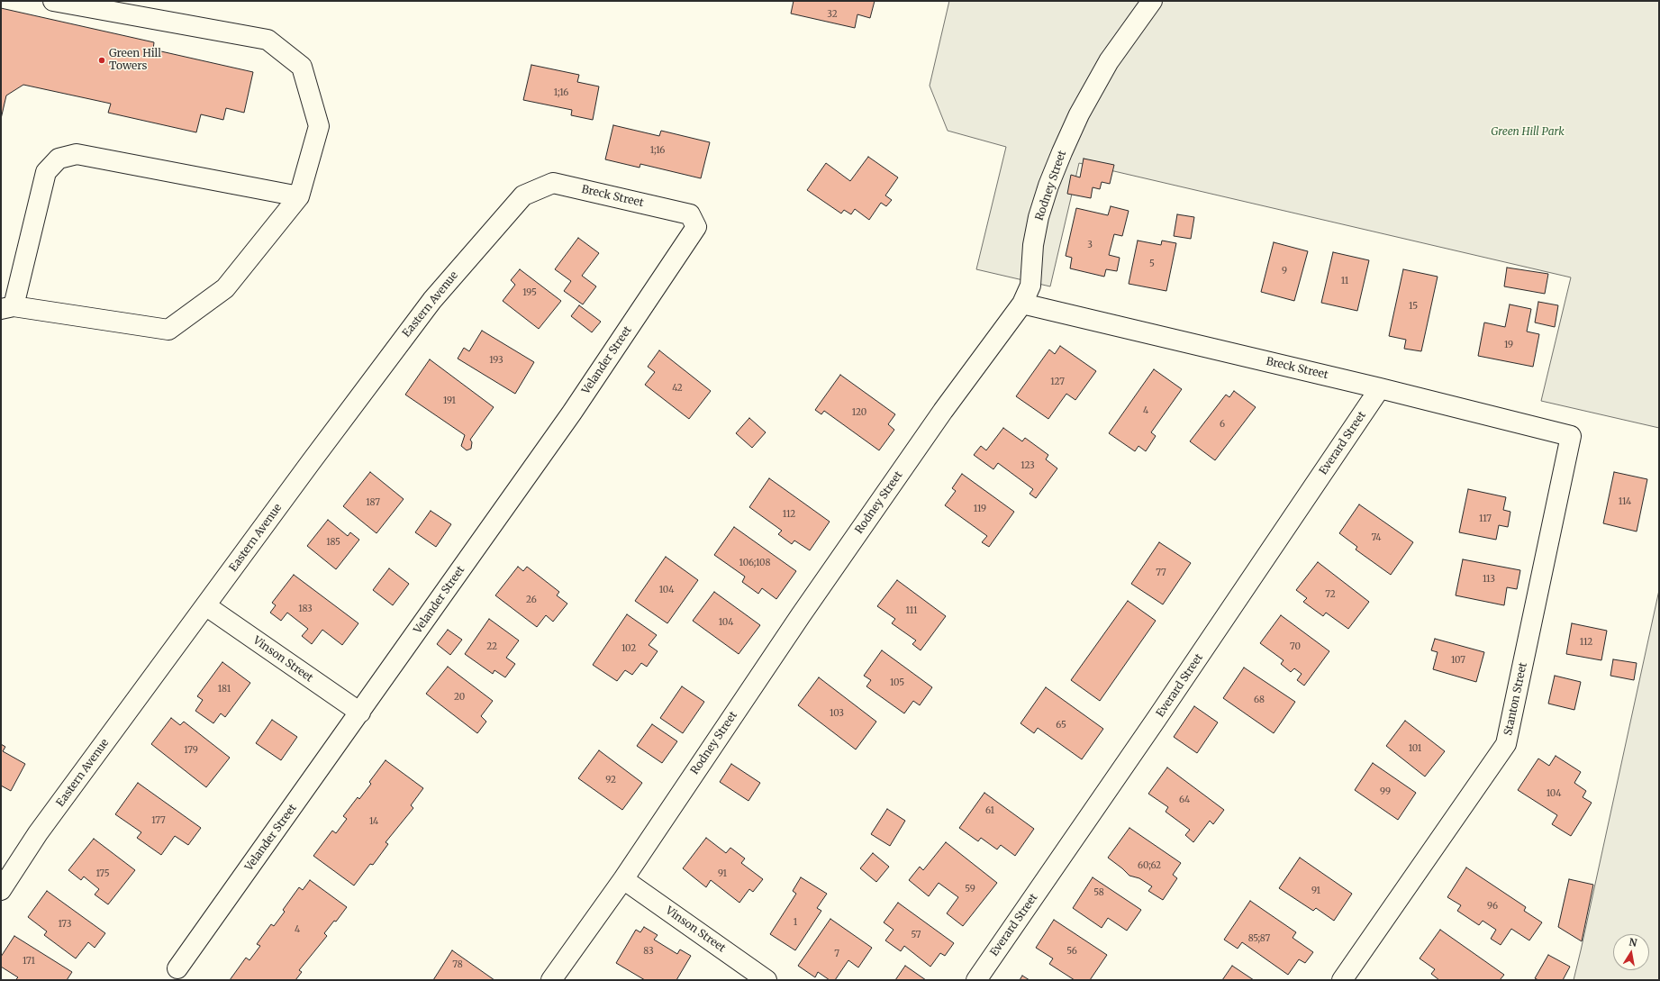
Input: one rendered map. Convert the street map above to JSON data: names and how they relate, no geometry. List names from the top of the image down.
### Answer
{
  "streets": {
    "street": [
      "Rodney Street",
      "Breck Street",
      "Eastern Avenue",
      "Velander Street",
      "Everard Street",
      "Vinson Street",
      "Stanton Street"
    ]
  },
  "crossings": [
    ["Rodney Street", "Breck Street"],
    ["Rodney Street", "Vinson Street"],
    ["Breck Street", "Eastern Avenue"],
    ["Breck Street", "Velander Street"],
    ["Breck Street", "Everard Street"],
    ["Breck Street", "Stanton Street"],
    ["Eastern Avenue", "Vinson Street"],
    ["Velander Street", "Vinson Street"]
  ],
  "parks": ["Green Hill Park"],
  "places": ["Green Hill Towers"],
  "house_numbers": [
    "32",
    "1;16",
    "1;16",
    "3",
    "5",
    "9",
    "11",
    "195",
    "15",
    "19",
    "193",
    "127",
    "42",
    "191",
    "4",
    "120",
    "6",
    "123",
    "114",
    "187",
    "119",
    "112",
    "117",
    "74",
    "185",
    "106;108",
    "77",
    "113",
    "104",
    "72",
    "26",
    "183",
    "111",
    "104",
    "112",
    "22",
    "70",
    "102",
    "107",
    "105",
    "181",
    "20",
    "68",
    "103",
    "65",
    "101",
    "179",
    "92",
    "99",
    "104",
    "64",
    "61",
    "177",
    "14",
    "60;62",
    "175",
    "91",
    "59",
    "91",
    "58",
    "96",
    "1",
    "173",
    "4",
    "57",
    "85;87",
    "83",
    "56",
    "7",
    "171",
    "78"
  ],
  "north": "top"
}
